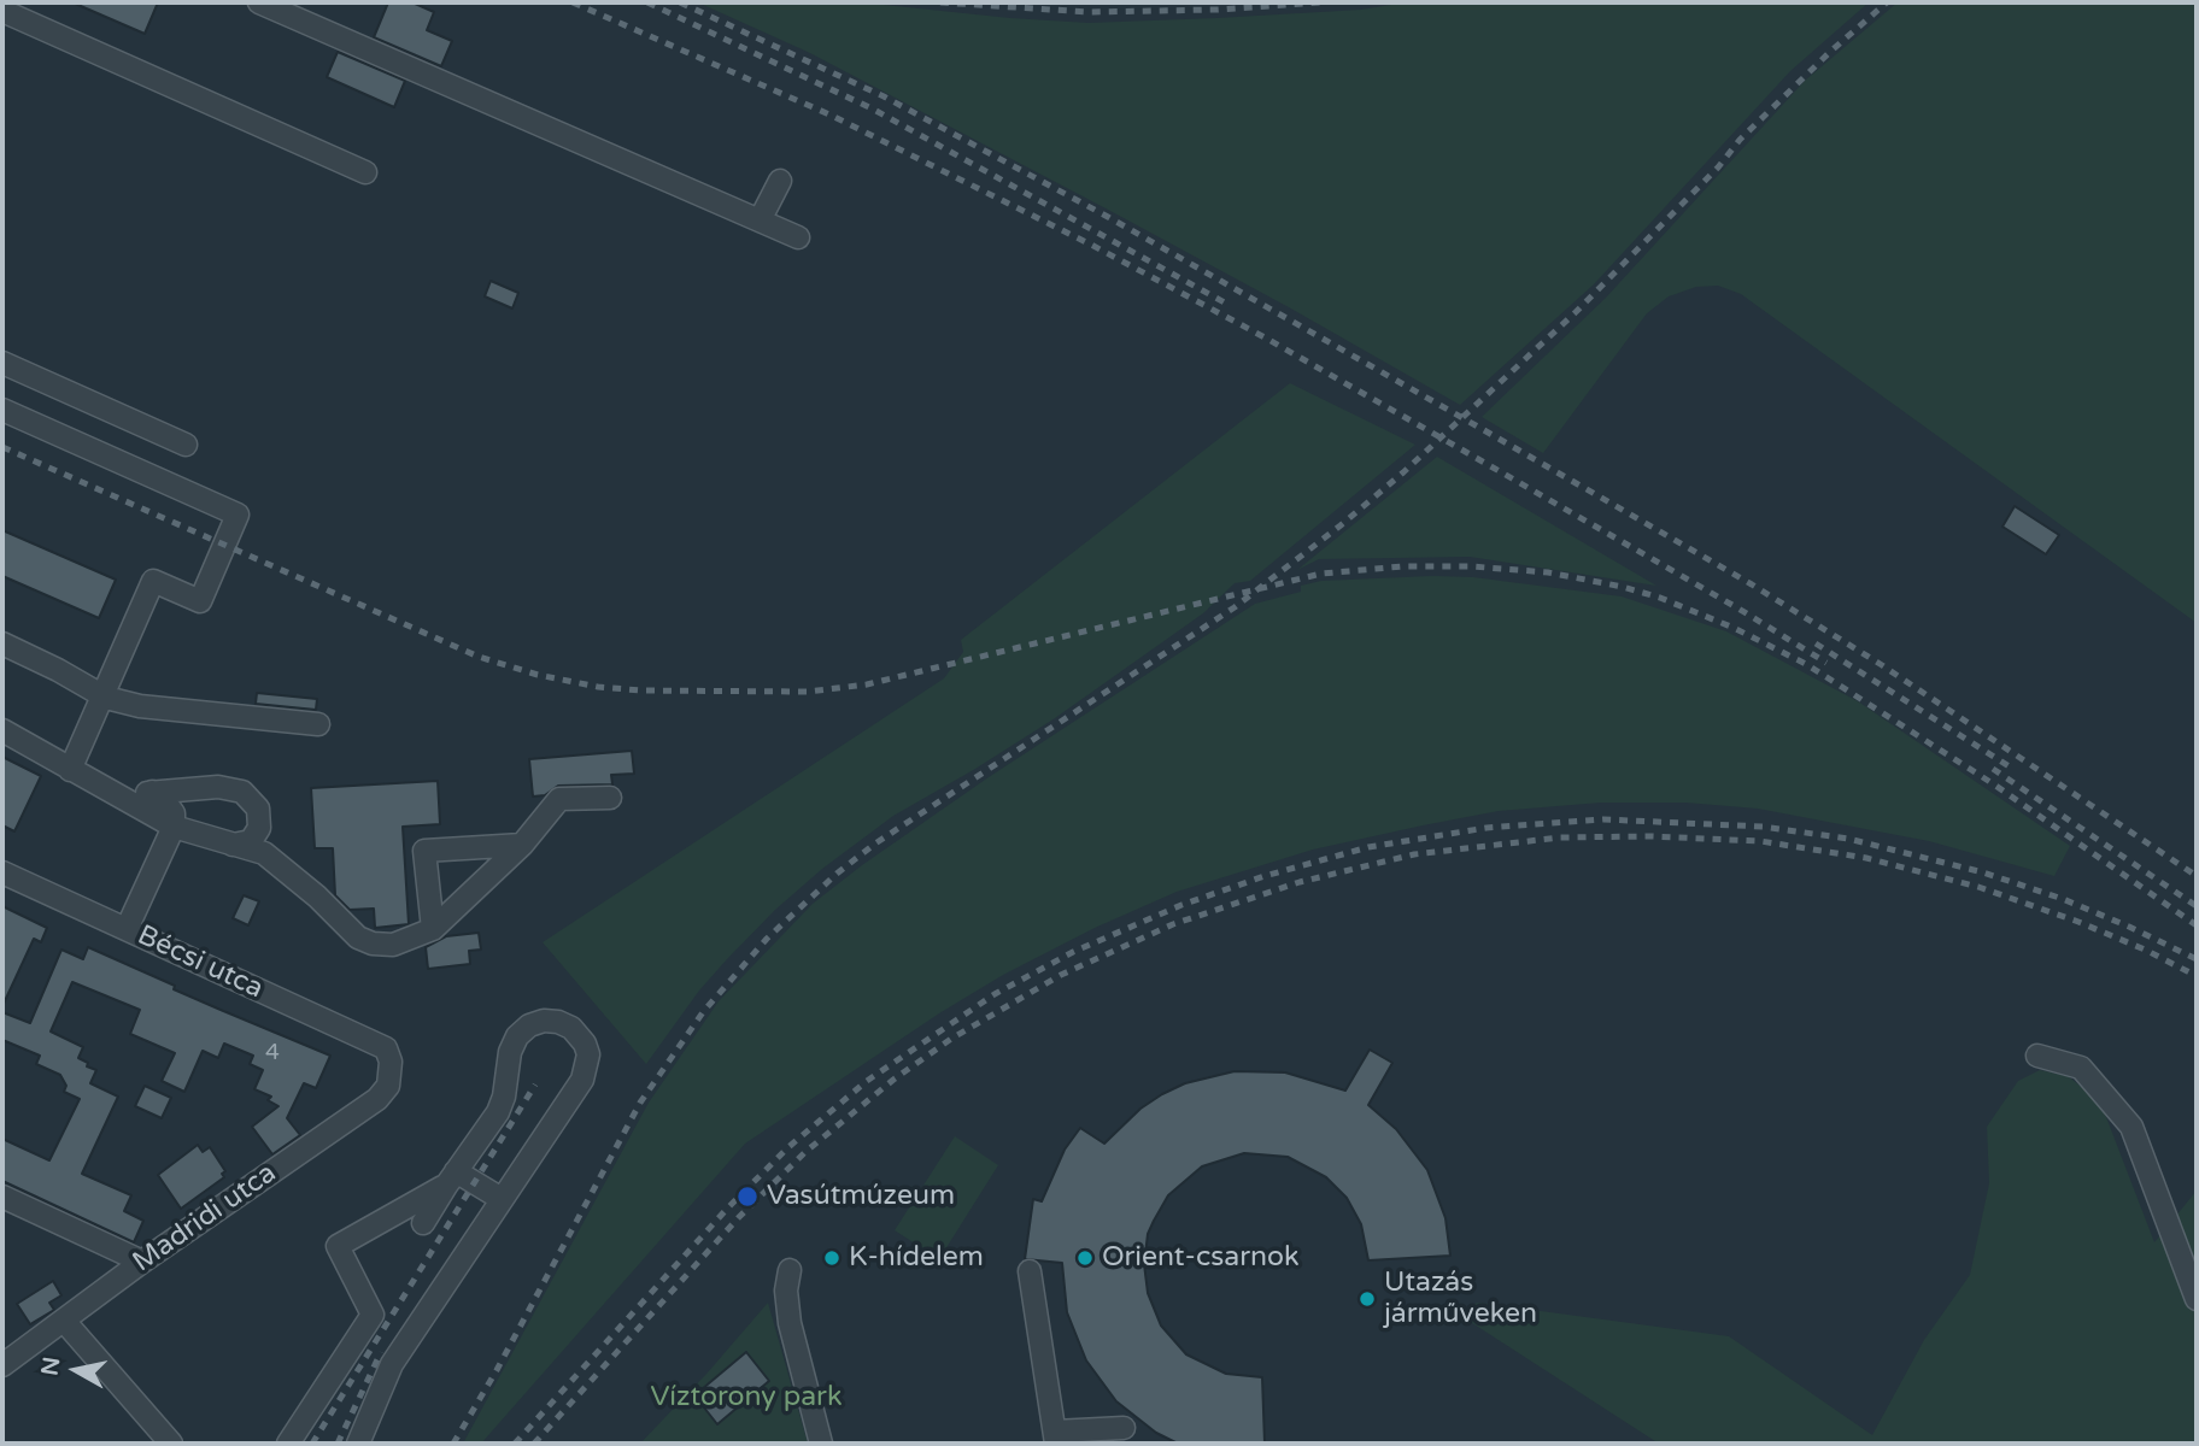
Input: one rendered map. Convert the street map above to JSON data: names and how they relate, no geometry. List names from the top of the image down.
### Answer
{
  "streets": {
    "street": ["Bécsi utca", "Madridi utca"]
  },
  "crossings": [
    ["Bécsi utca", "Madridi utca"]
  ],
  "parks": ["Víztorony park"],
  "places": [
    "Vasútmúzeum",
    "K-hídelem",
    "Orient-csarnok",
    "Utazás járműveken"
  ],
  "house_numbers": ["4"],
  "north": "left"
}
